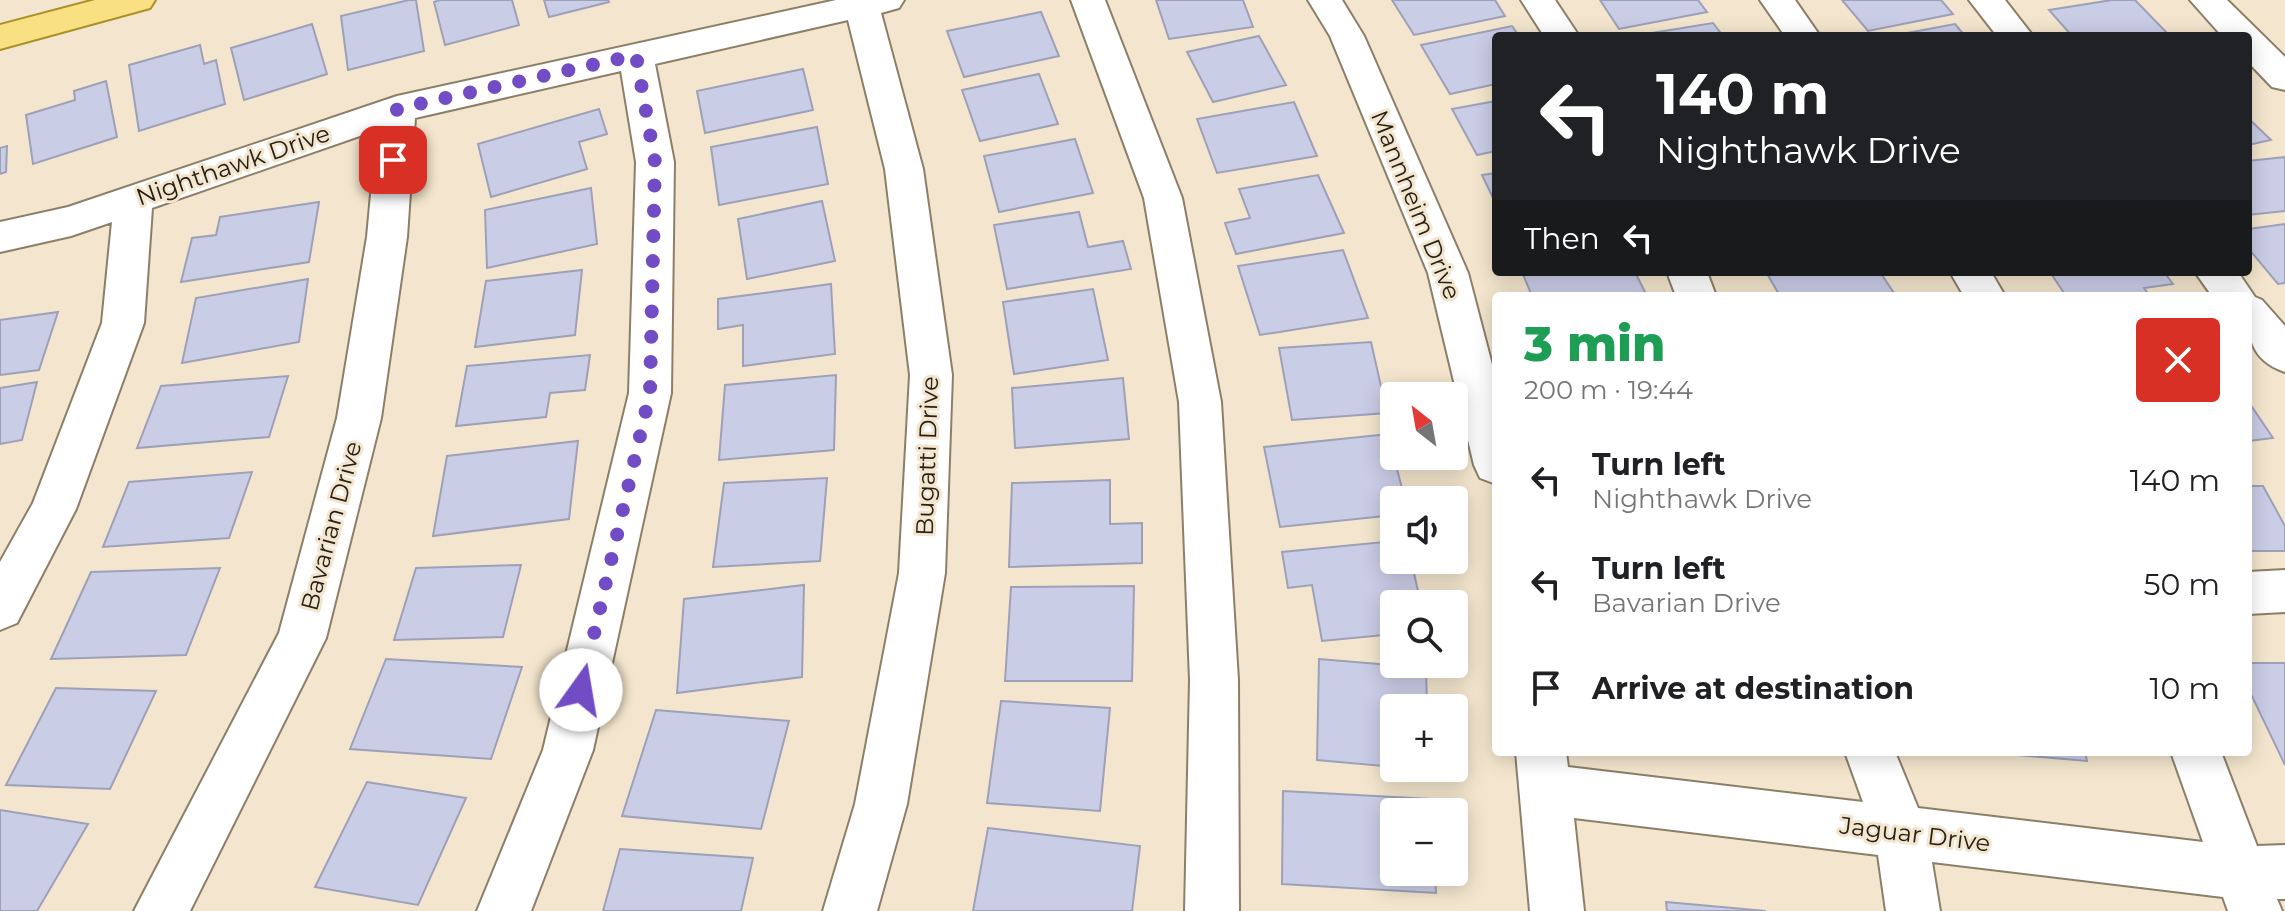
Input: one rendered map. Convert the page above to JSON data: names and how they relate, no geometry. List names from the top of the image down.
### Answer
{
  "streets": {
    "street": [
      "Nighthawk Drive",
      "Mannheim Drive",
      "Bugatti Drive",
      "Bavarian Drive",
      "Jaguar Drive"
    ]
  },
  "crossings": [
    ["Nighthawk Drive", "Bugatti Drive"],
    ["Nighthawk Drive", "Bavarian Drive"]
  ],
  "north": "top left",
  "page": {
    "turn": ["140 m", "Nighthawk Drive"],
    "then": "Then",
    "heading": ["3 min", "200 m · 19:44"],
    "map_buttons": ["+", "−"],
    "list": [
      {
        "name": "Turn left",
        "note": "Nighthawk Drive",
        "value": "140 m"
      },
      {
        "name": "Turn left",
        "note": "Bavarian Drive",
        "value": "50 m"
      },
      {
        "name": "Arrive at destination",
        "value": "10 m"
      }
    ]
  }
}
